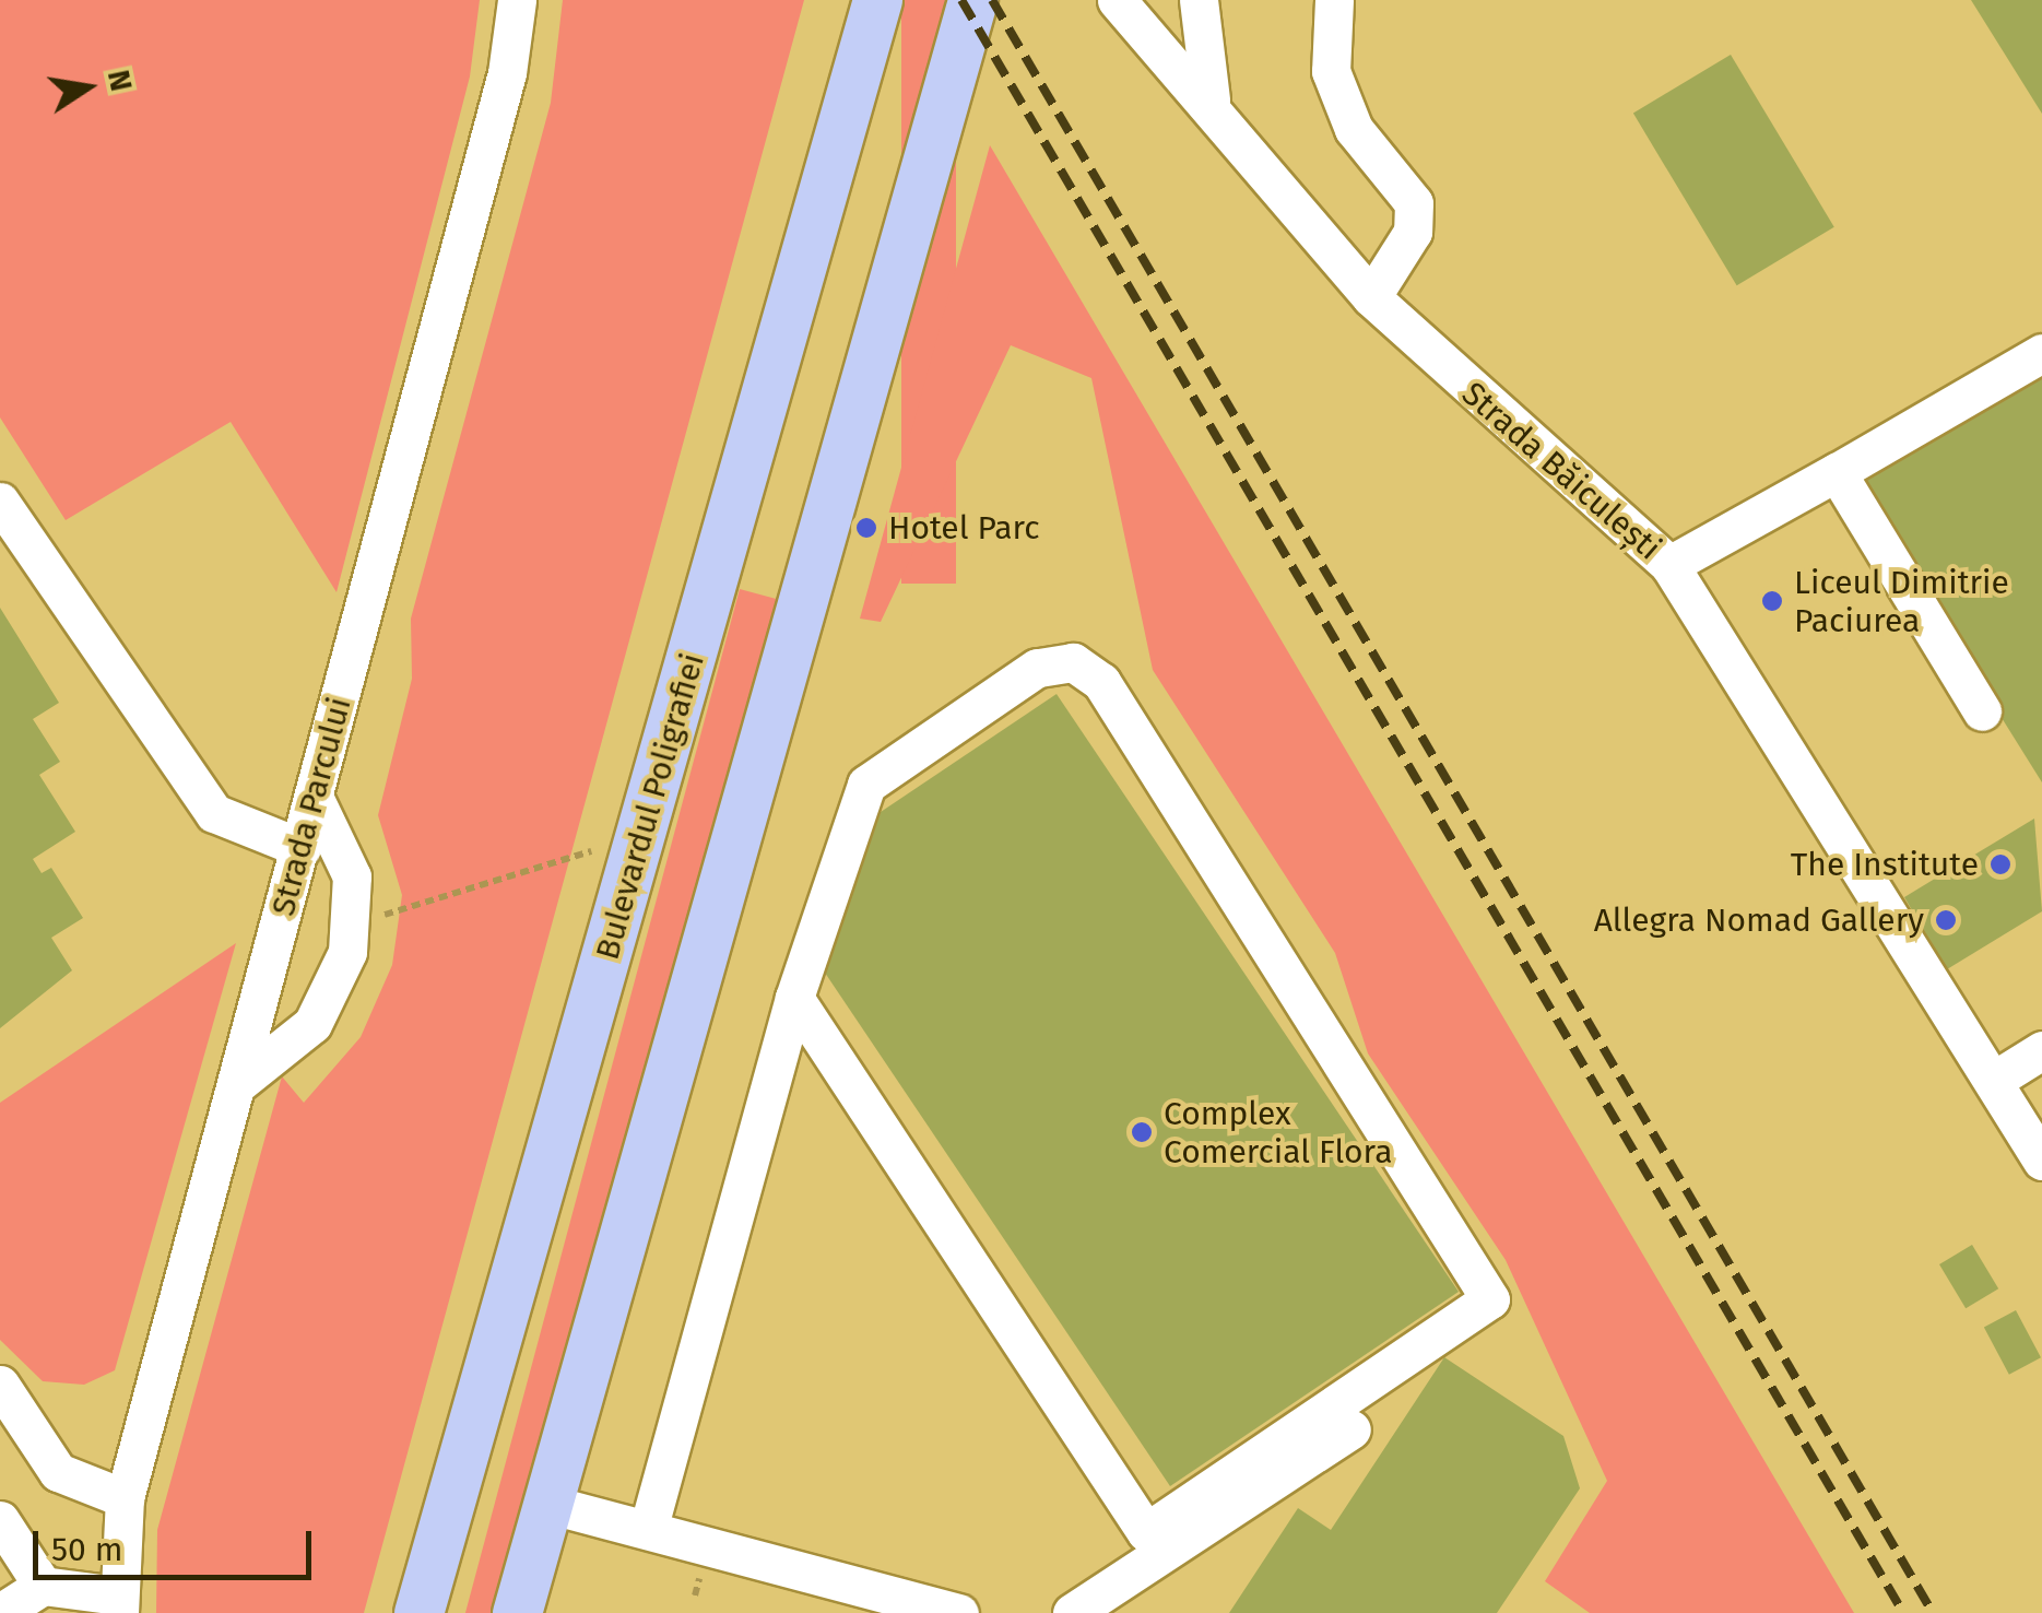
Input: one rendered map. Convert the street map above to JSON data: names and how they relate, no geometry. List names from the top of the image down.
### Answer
{
  "streets": {
    "main road": ["Bulevardul Poligrafiei"],
    "street": ["Strada Băiculești", "Strada Parcului"]
  },
  "places": [
    "Hotel Parc",
    "Liceul Dimitrie Paciurea",
    "The Institute",
    "Allegra Nomad Gallery",
    "Complex Comercial Flora"
  ],
  "scale_bar": "50 m",
  "north": "right"
}
